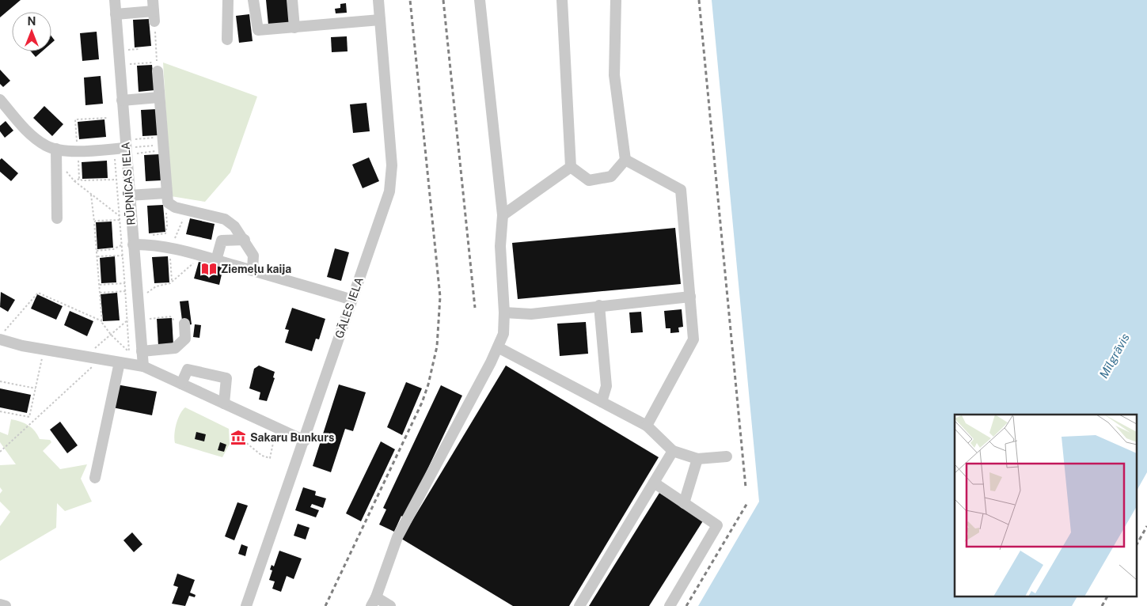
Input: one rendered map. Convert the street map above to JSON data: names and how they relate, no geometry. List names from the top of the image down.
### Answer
{
  "streets": {
    "street": ["RŪPNĪCAS IELA", "GĀLES IELA"]
  },
  "water": ["Mīlgrāvis"],
  "places": {
    "library": ["Ziemeļu kaija"],
    "museum": ["Sakaru Bunkurs"]
  },
  "north": "top"
}
